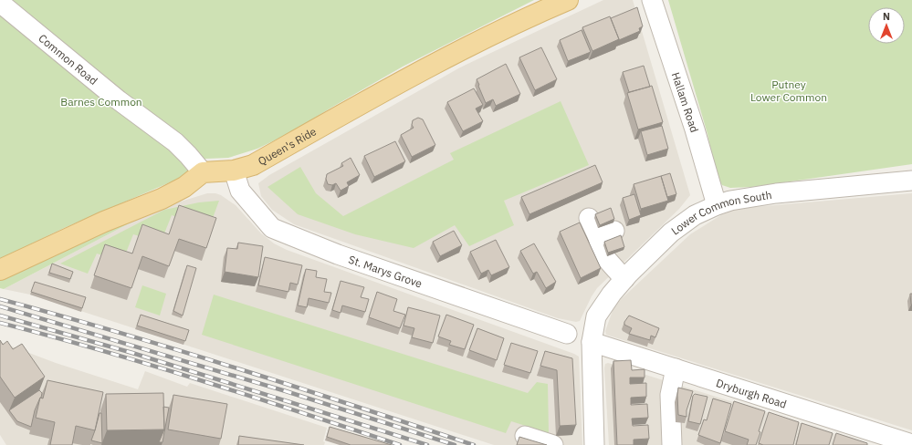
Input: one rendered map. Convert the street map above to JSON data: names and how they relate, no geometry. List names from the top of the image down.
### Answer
{
  "streets": {
    "main road": ["Queen's Ride"],
    "street": [
      "Common Road",
      "Hallam Road",
      "Lower Common South",
      "St. Marys Grove",
      "Dryburgh Road"
    ]
  },
  "crossings": [
    ["Common Road", "Queen's Ride"],
    ["Hallam Road", "Lower Common South"],
    ["Queen's Ride", "St. Marys Grove"],
    ["Lower Common South", "Dryburgh Road"]
  ],
  "parks": ["Putney Lower Common", "Barnes Common"],
  "north": "top"
}
